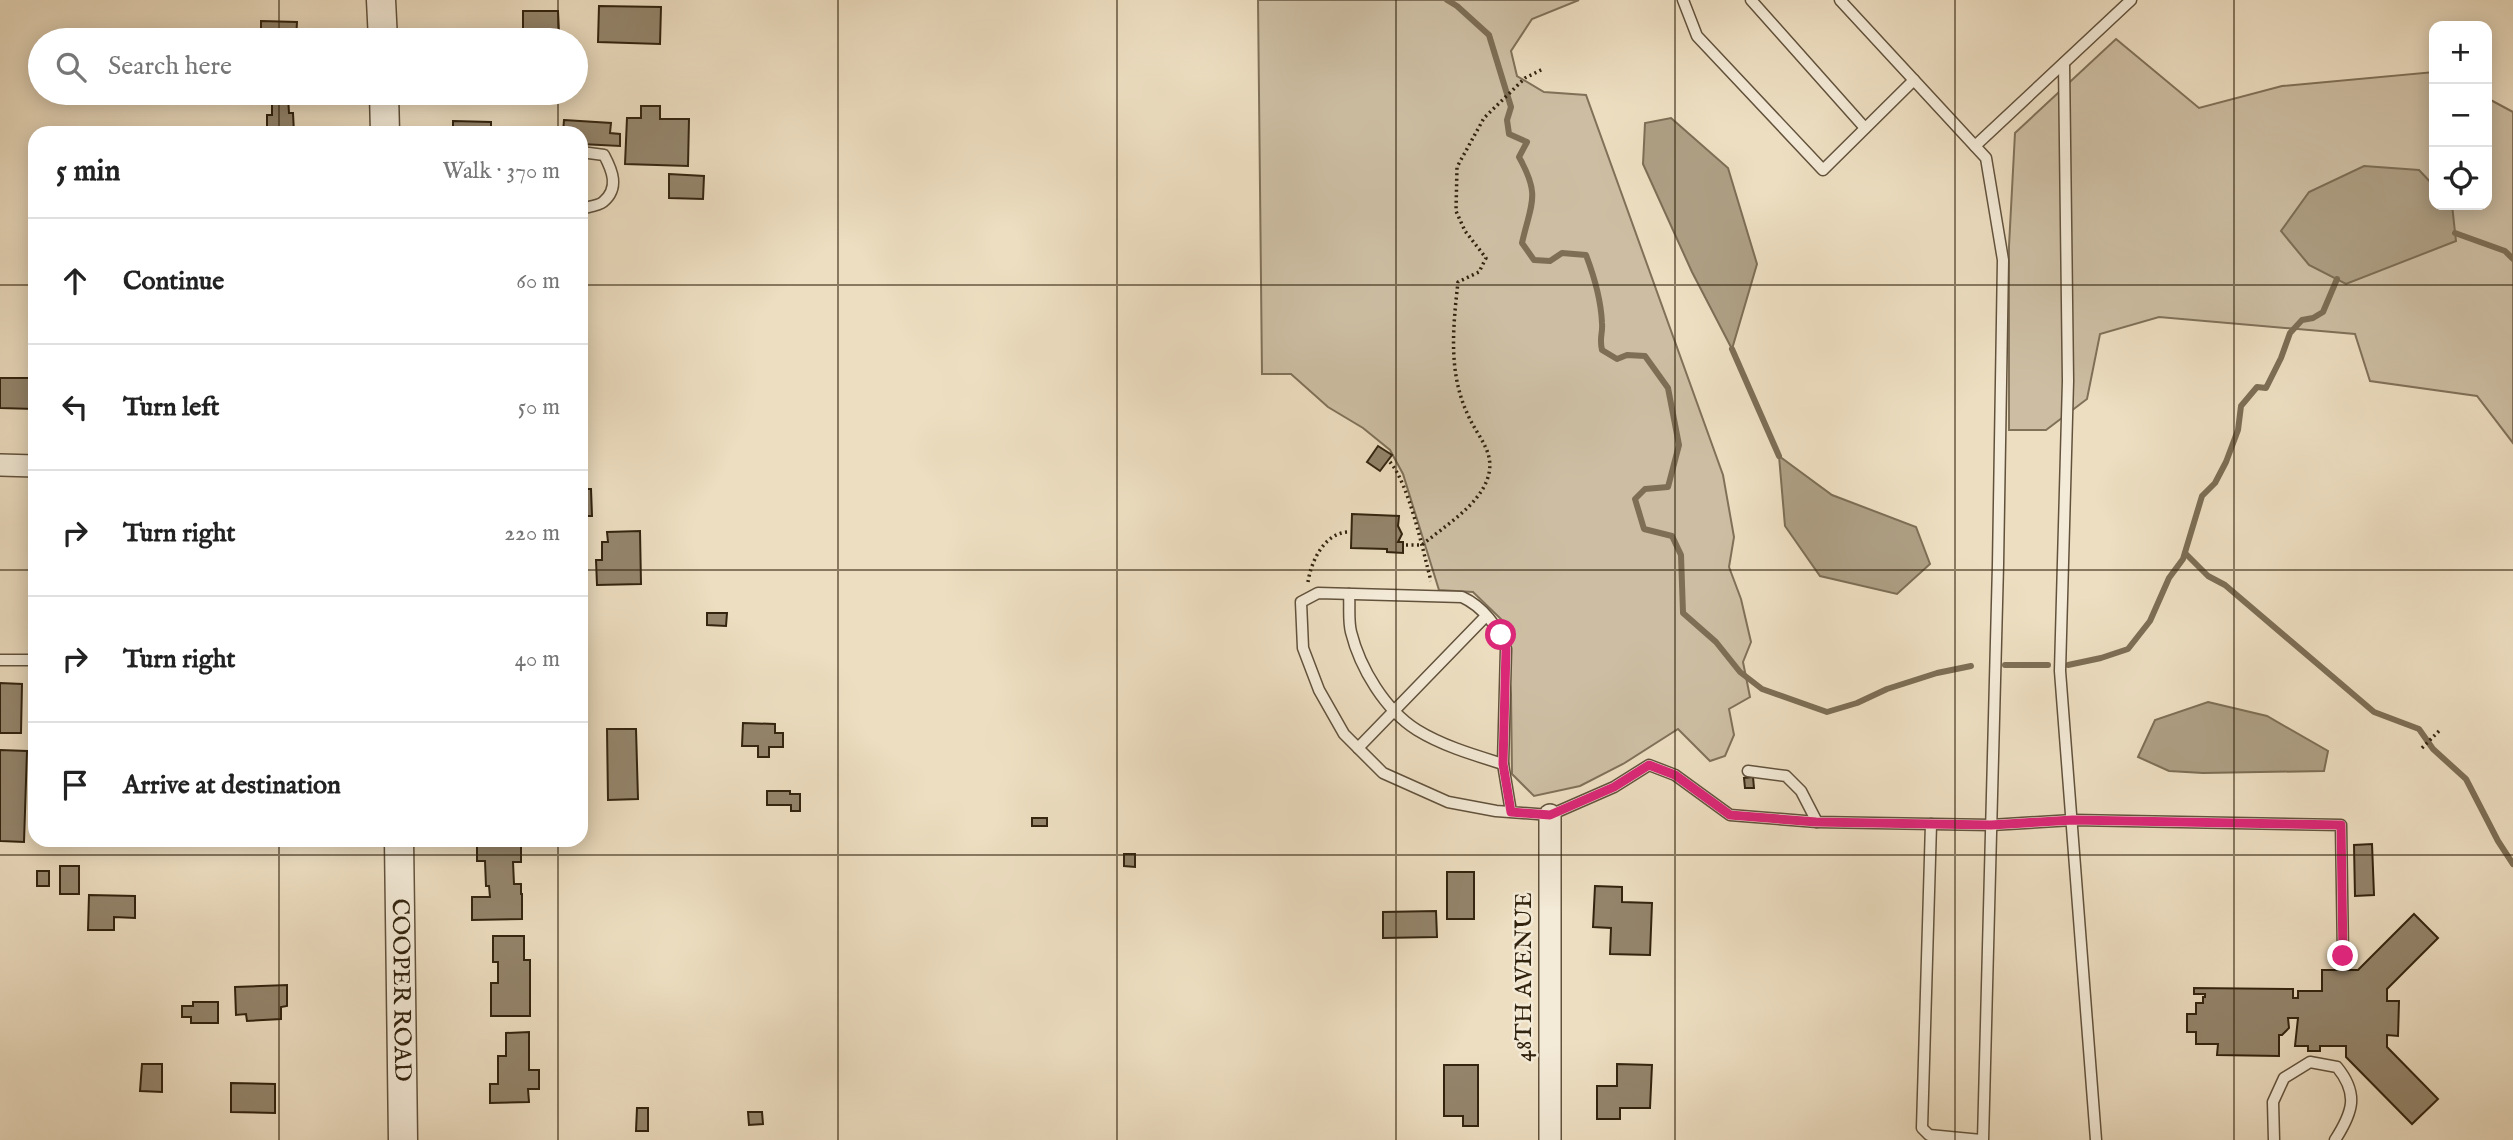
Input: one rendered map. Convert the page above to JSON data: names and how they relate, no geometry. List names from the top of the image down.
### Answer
{
  "streets": {
    "street": ["48TH AVENUE", "COOPER ROAD"]
  },
  "page": {
    "map_buttons": ["+", "−"],
    "search": "Search here",
    "heading": ["5 min", "Walk · 370 m"],
    "list": [
      ["Continue", "60 m"],
      ["Turn left", "50 m"],
      ["Turn right", "220 m"],
      ["Turn right", "40 m"],
      "Arrive at destination"
    ]
  }
}
